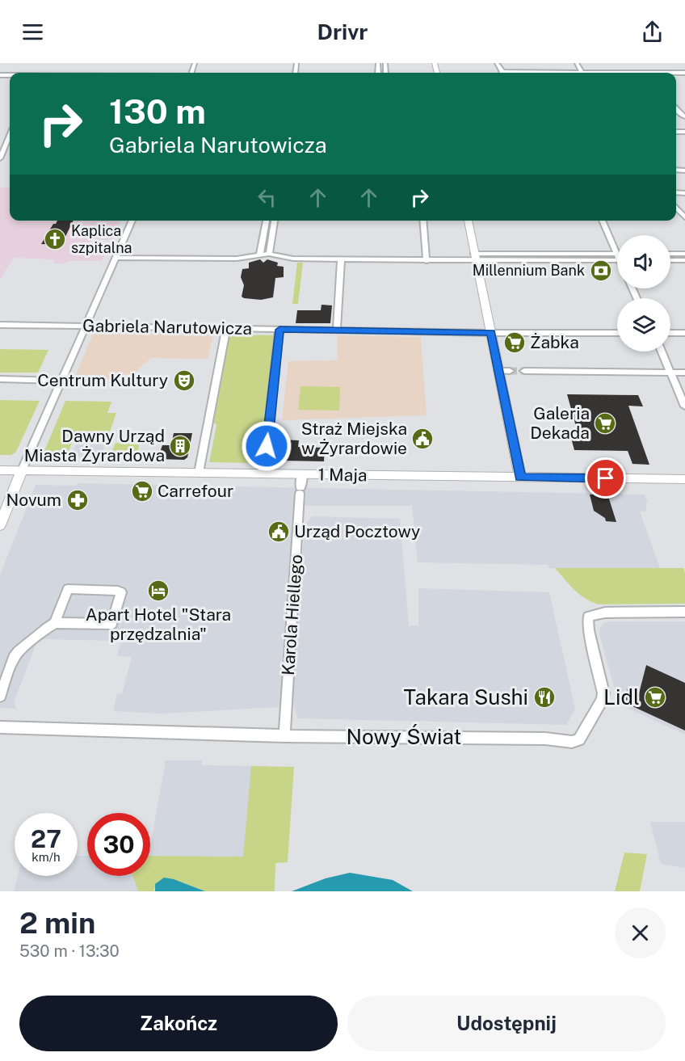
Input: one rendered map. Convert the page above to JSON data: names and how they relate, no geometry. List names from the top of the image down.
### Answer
{
  "streets": {
    "street": [
      "Gabriela Narutowicza",
      "1 Maja",
      "Karola Hiellego",
      "Nowy Świat"
    ]
  },
  "crossings": [
    ["1 Maja", "Karola Hiellego"],
    ["Karola Hiellego", "Nowy Świat"]
  ],
  "places": {
    "church": ["Kaplica szpitalna"],
    "bank": ["Millennium Bank"],
    "supermarket": [
      "Żabka",
      "Galeria Dekada",
      "Carrefour",
      "Lidl"
    ],
    "theatre": ["Centrum Kultury"],
    "public building": ["Straż Miejska w Żyrardowie", "Urząd Pocztowy"],
    "building": ["Dawny Urząd Miasta Żyrardowa"],
    "pharmacy": ["Novum"],
    "hotel": ["Apart Hotel \"Stara przędzalnia\""],
    "restaurant": ["Takara Sushi"]
  },
  "page": {
    "header": "Drivr",
    "turn": ["130 m", "Gabriela Narutowicza"],
    "speed": "27 km/h",
    "limit": "30",
    "heading": ["2 min", "530 m · 13:30"],
    "buttons": ["Zakończ", "Udostępnij"]
  }
}
